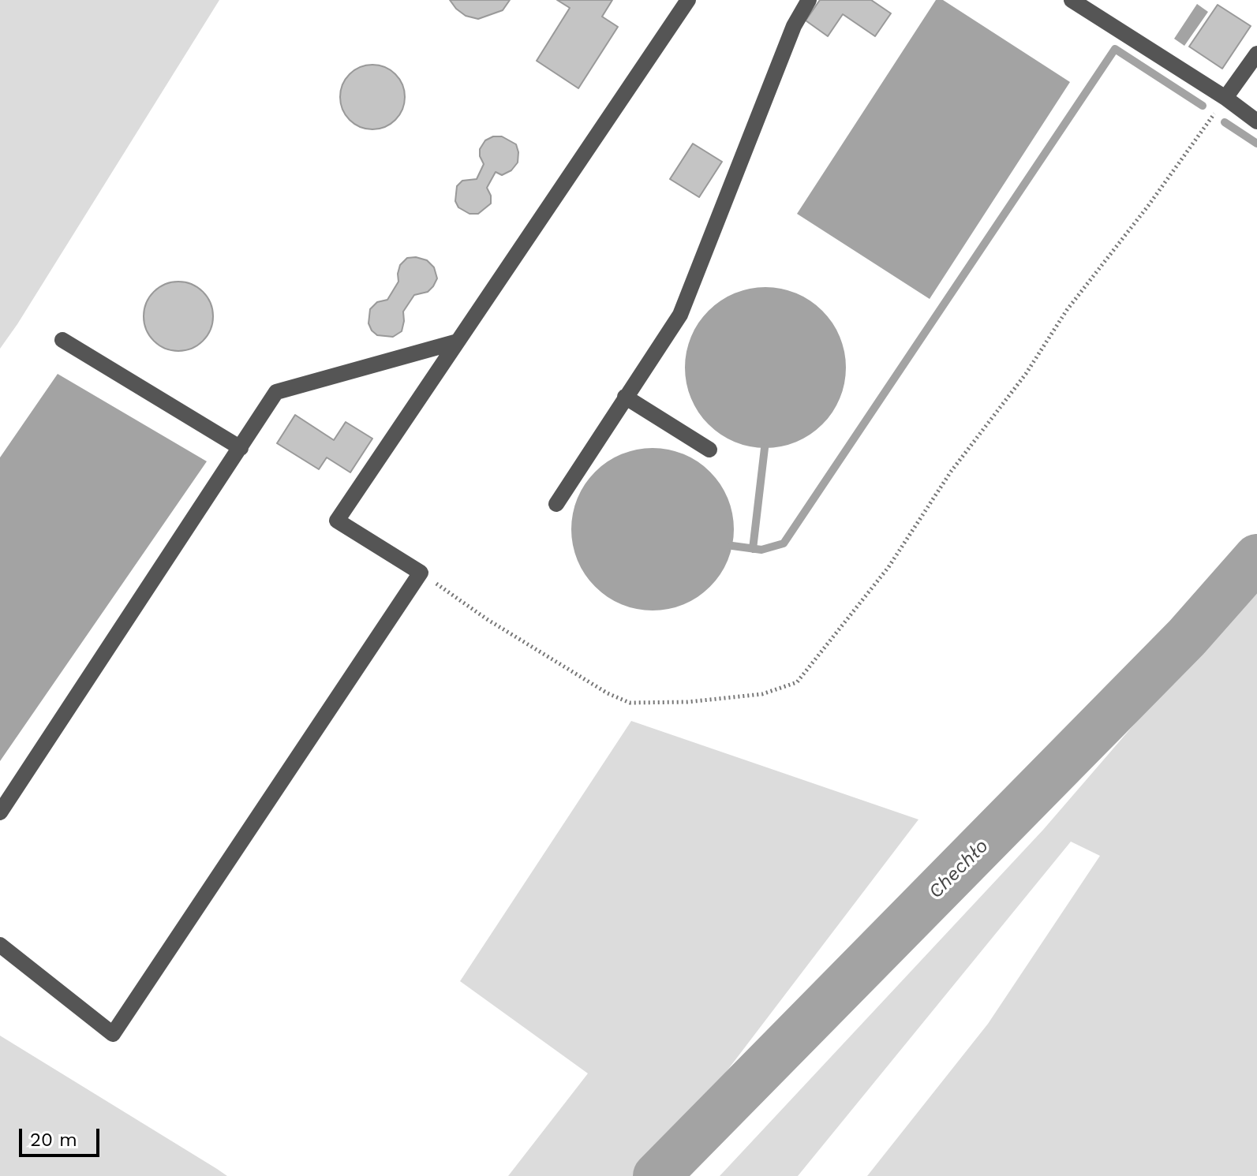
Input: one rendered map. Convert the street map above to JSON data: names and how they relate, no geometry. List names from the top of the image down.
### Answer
{
  "water": ["Chechło"],
  "scale_bar": "20 m"
}
